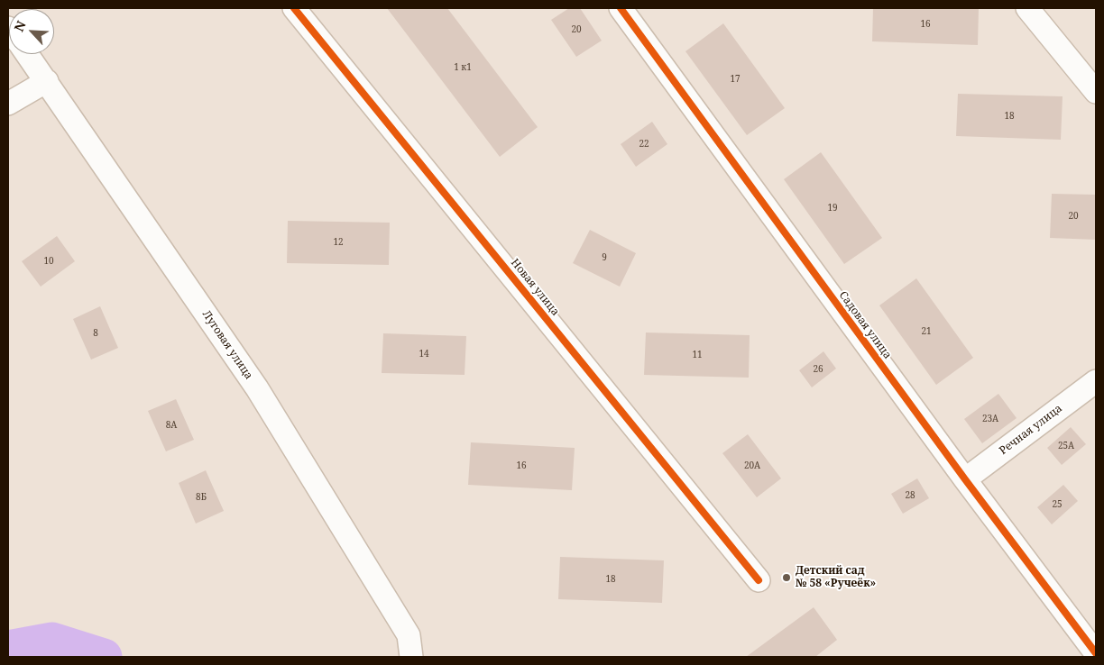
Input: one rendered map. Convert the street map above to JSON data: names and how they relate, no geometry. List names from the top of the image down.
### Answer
{
  "streets": {
    "street": [
      "Новая улица",
      "Садовая улица",
      "Луговая улица",
      "Речная улица"
    ]
  },
  "crossings": [
    ["Садовая улица", "Речная улица"]
  ],
  "places": ["Детский сад № 58 «Ручеёк»"],
  "house_numbers": [
    "16",
    "20",
    "1 к1",
    "17",
    "18",
    "22",
    "19",
    "20",
    "12",
    "9",
    "10",
    "21",
    "8",
    "14",
    "11",
    "26",
    "23А",
    "8А",
    "25А",
    "16",
    "20А",
    "28",
    "8Б",
    "25",
    "18"
  ],
  "north": "top left"
}
